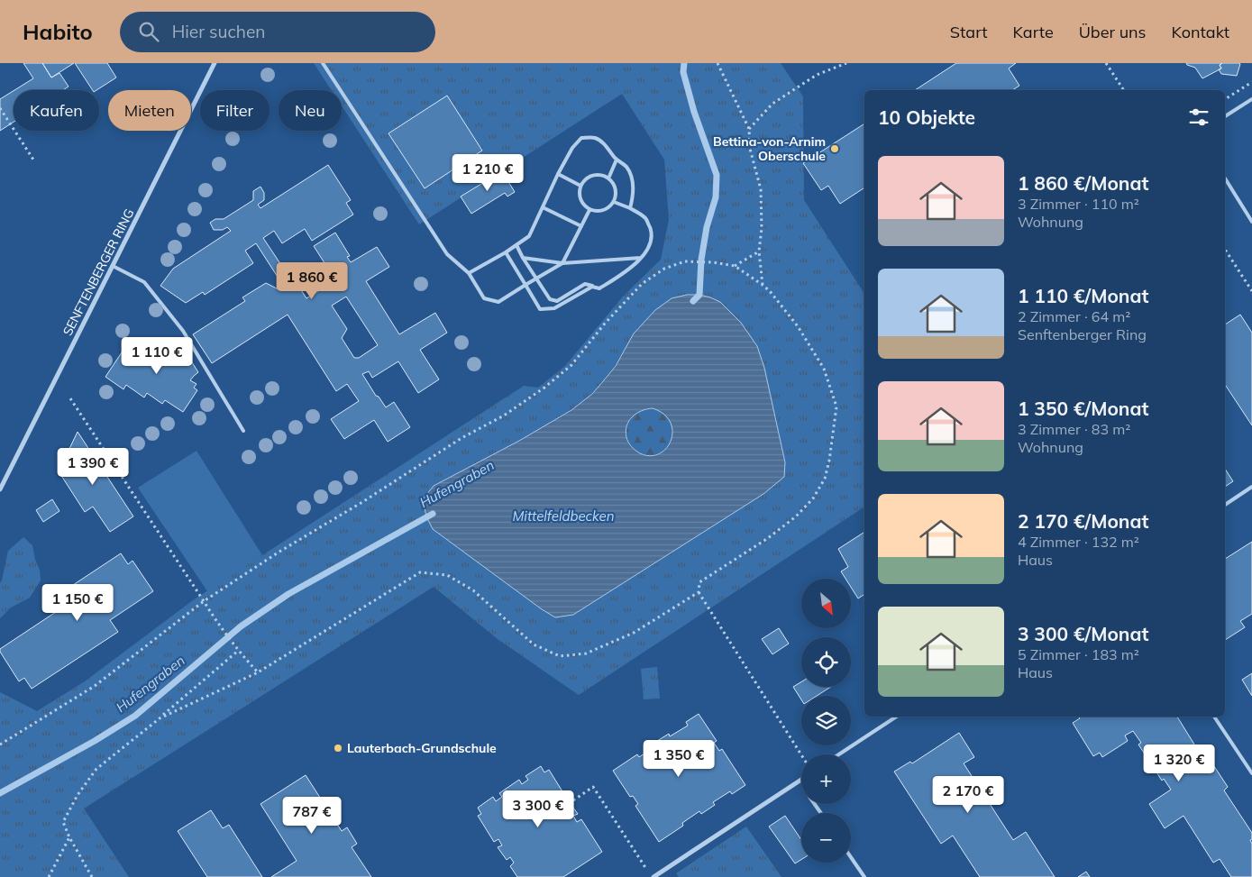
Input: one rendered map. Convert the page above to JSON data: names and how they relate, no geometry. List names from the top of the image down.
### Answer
{
  "streets": {
    "street": ["SENFTENBERGER RING"]
  },
  "water": ["Hufengraben", "Mittelfeldbecken"],
  "places": ["Bettina-von-Arnim Oberschule", "Lauterbach-Grundschule"],
  "north": "bottom right",
  "page": {
    "header": "Habito",
    "search": "Hier suchen",
    "nav": [
      "Start",
      "Karte",
      "Über uns",
      "Kontakt"
    ],
    "chip": [
      "Kaufen",
      "Mieten",
      "Filter",
      "Neu"
    ],
    "heading": "10 Objekte",
    "list": [
      {
        "name": "1 860 €/Monat",
        "note": "3 Zimmer · 110 m² · Wohnung"
      },
      {
        "name": "1 110 €/Monat",
        "note": "2 Zimmer · 64 m² · Senftenberger Ring"
      },
      {
        "name": "1 350 €/Monat",
        "note": "3 Zimmer · 83 m² · Wohnung"
      },
      {
        "name": "2 170 €/Monat",
        "note": "4 Zimmer · 132 m² · Haus"
      },
      {
        "name": "3 300 €/Monat",
        "note": "5 Zimmer · 183 m² · Haus"
      }
    ],
    "price": [
      "1 210 €",
      "1 860 €",
      "1 110 €",
      "1 390 €",
      "1 150 €",
      "1 350 €",
      "1 320 €",
      "2 170 €",
      "3 300 €",
      "787 €"
    ],
    "map_buttons": ["+", "−"]
  }
}
